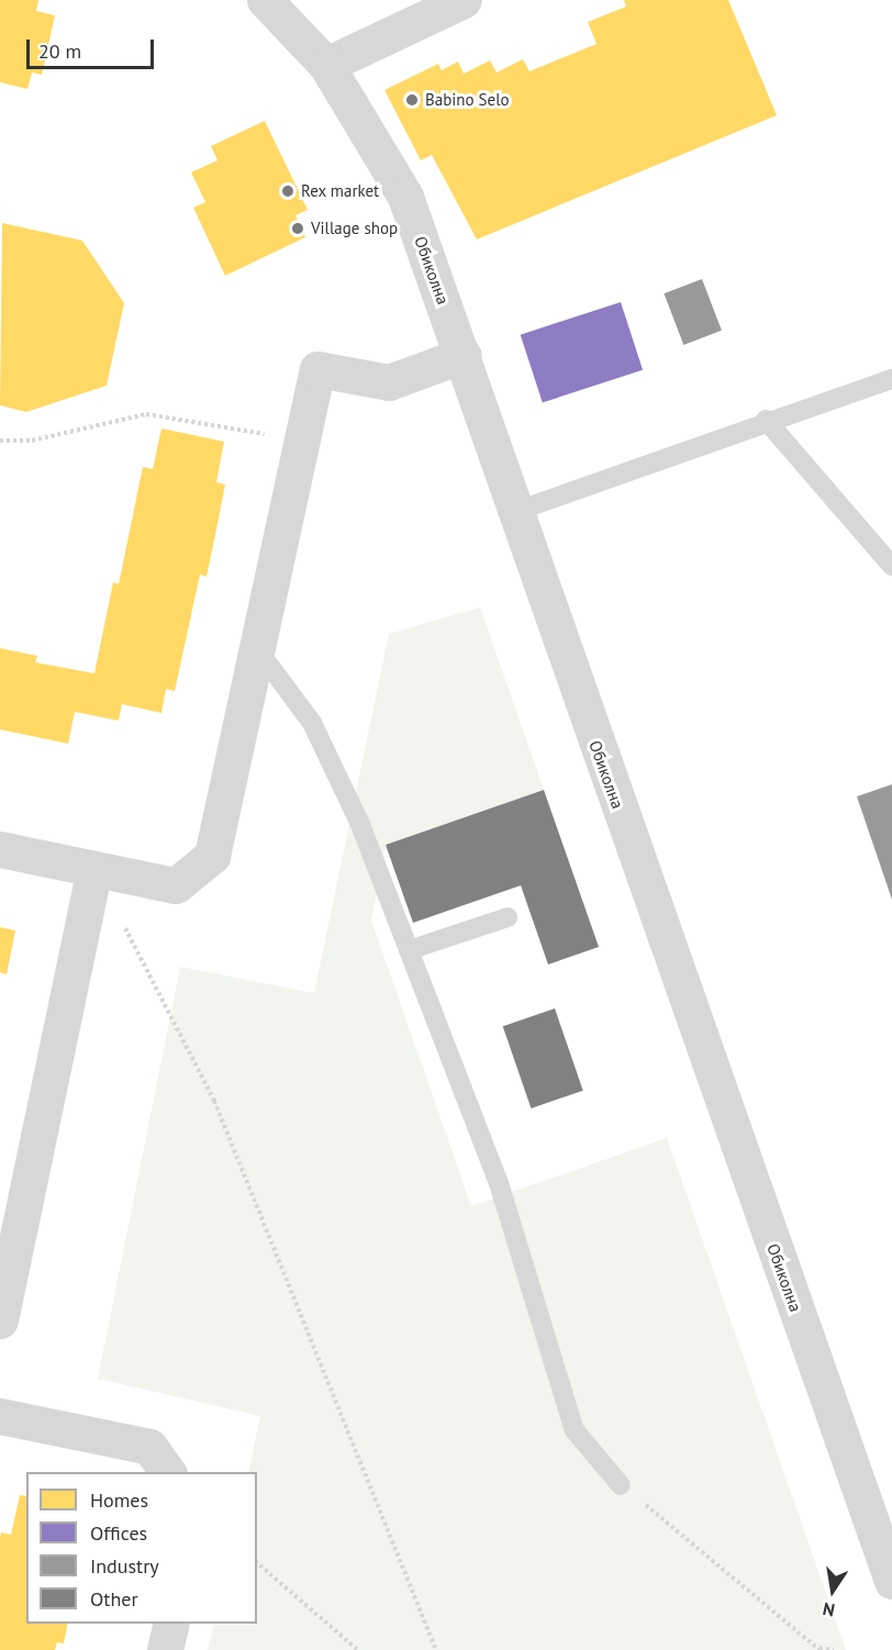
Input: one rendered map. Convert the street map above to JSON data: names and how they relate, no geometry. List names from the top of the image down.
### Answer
{
  "streets": {
    "street": ["Обиколна"]
  },
  "places": ["Babino Selo", "Rex market", "Village shop"],
  "legend": [
    "Homes",
    "Offices",
    "Industry",
    "Other"
  ],
  "scale_bar": "20 m",
  "north": "bottom"
}
